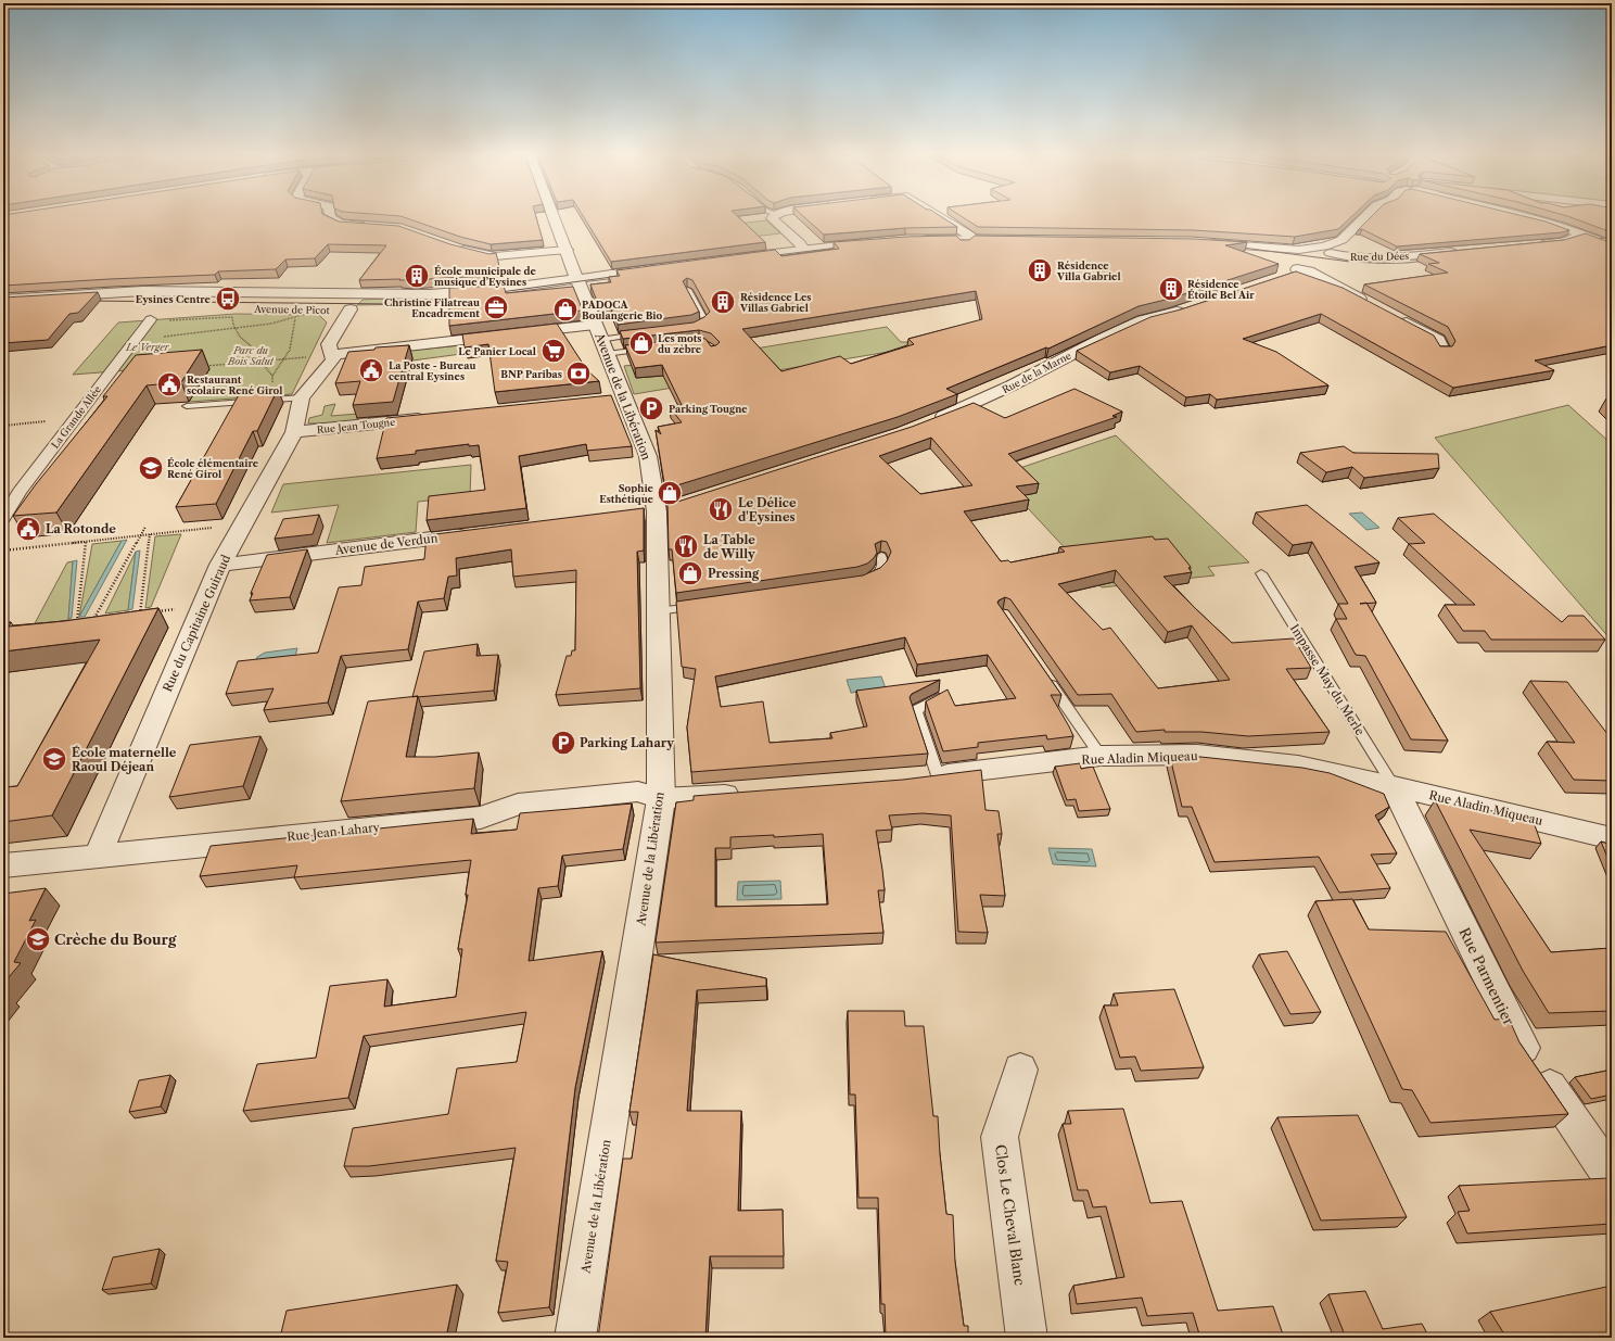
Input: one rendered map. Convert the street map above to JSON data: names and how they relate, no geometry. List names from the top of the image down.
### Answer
{
  "streets": {
    "street": [
      "Rue du Dées",
      "Avenue de Picot",
      "Rue de la Marne",
      "Avenue de la Libération",
      "La Grande Allée",
      "Rue Jean Tougne",
      "Avenue de Verdun",
      "Rue du Capitaine Guiraud",
      "Rue Aladin Miqueau",
      "Rue Jean Lahary",
      "Rue Parmentier",
      "Clos Le Cheval Blanc"
    ],
    "lane": ["Impasse May du Merle"]
  },
  "crossings": [
    ["Avenue de Picot", "Avenue de la Libération"],
    ["Avenue de la Libération", "Rue Jean Lahary"],
    ["Rue Jean Tougne", "Rue du Capitaine Guiraud"],
    ["Avenue de Verdun", "Rue du Capitaine Guiraud"],
    ["Rue du Capitaine Guiraud", "Rue Jean Lahary"],
    ["Impasse May du Merle", "Rue Aladin Miqueau"],
    ["Impasse May du Merle", "Rue Parmentier"],
    ["Rue Aladin Miqueau", "Rue Parmentier"]
  ],
  "parks": ["Le Verger", "Parc du Bois Salut"],
  "places": {
    "building": [
      "Résidence Villa Gabriel",
      "École municipale de musique d’Eysines",
      "Résidence Étoile Bel Air",
      "Résidence Les Villas Gabriel"
    ],
    "bus stop": ["Eysines Centre"],
    "office": ["Christine Filatreau Encadrement"],
    "shop": [
      "PADOCA Boulangerie Bio",
      "Les mots du zèbre",
      "Sophie Esthétique",
      "Pressing"
    ],
    "supermarket": ["Le Panier Local"],
    "public building": ["La Poste - Bureau central Eysines", "Restaurant scolaire René Girol", "La Rotonde"],
    "bank": ["BNP Paribas"],
    "parking": ["Parking Tougne", "Parking Lahary"],
    "school or university": ["École élémentaire René Girol", "École maternelle Raoul Déjean", "Crèche du Bourg"],
    "restaurant": ["Le Délice d'Eysines", "La Table de Willy"]
  }
}
